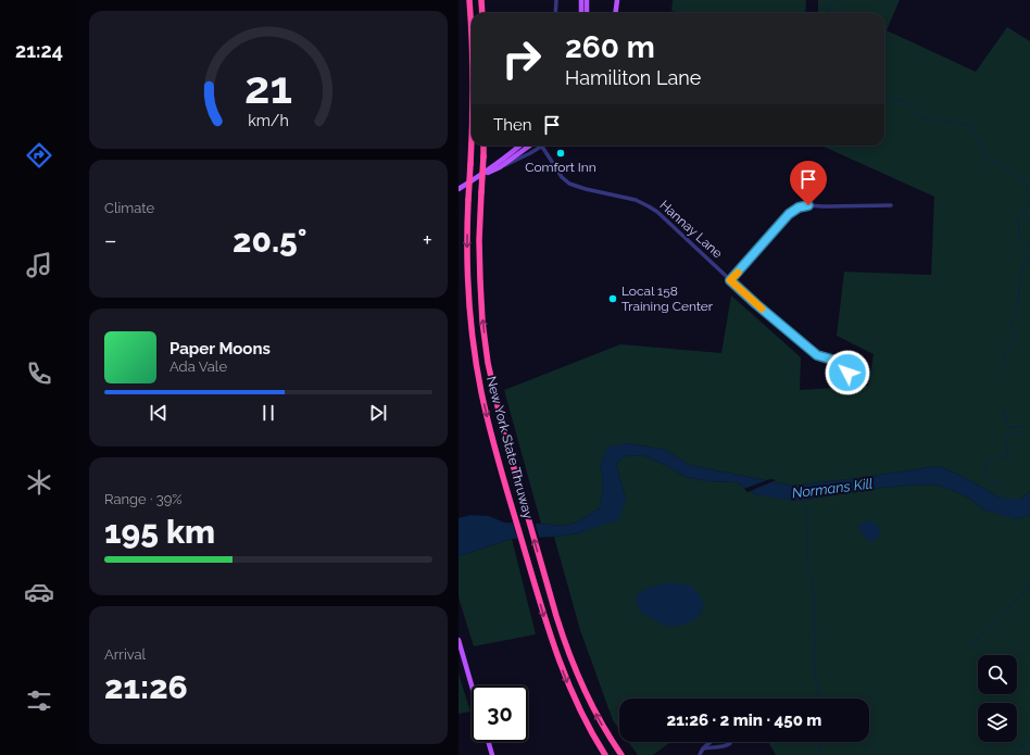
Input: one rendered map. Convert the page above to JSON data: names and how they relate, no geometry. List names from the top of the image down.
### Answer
{
  "streets": {
    "highway": ["New York State Thruway"],
    "street": ["Hannay Lane"]
  },
  "water": ["Normans Kill"],
  "places": ["Comfort Inn", "Local 158 Training Center"],
  "page": {
    "tabs": "21:24",
    "turn": ["260 m", "Hamiliton Lane"],
    "then": "Then",
    "tile": [
      "Climate",
      ["Range · 39%", "195 km"],
      ["Arrival", "21:26"]
    ],
    "heat": ["−", "20.5°", "+"],
    "song": ["Paper Moons", "Ada Vale"],
    "limit": "30",
    "trip": "21:26 · 2 min · 450 m",
    "gauge": ["21", "km/h"]
  }
}
